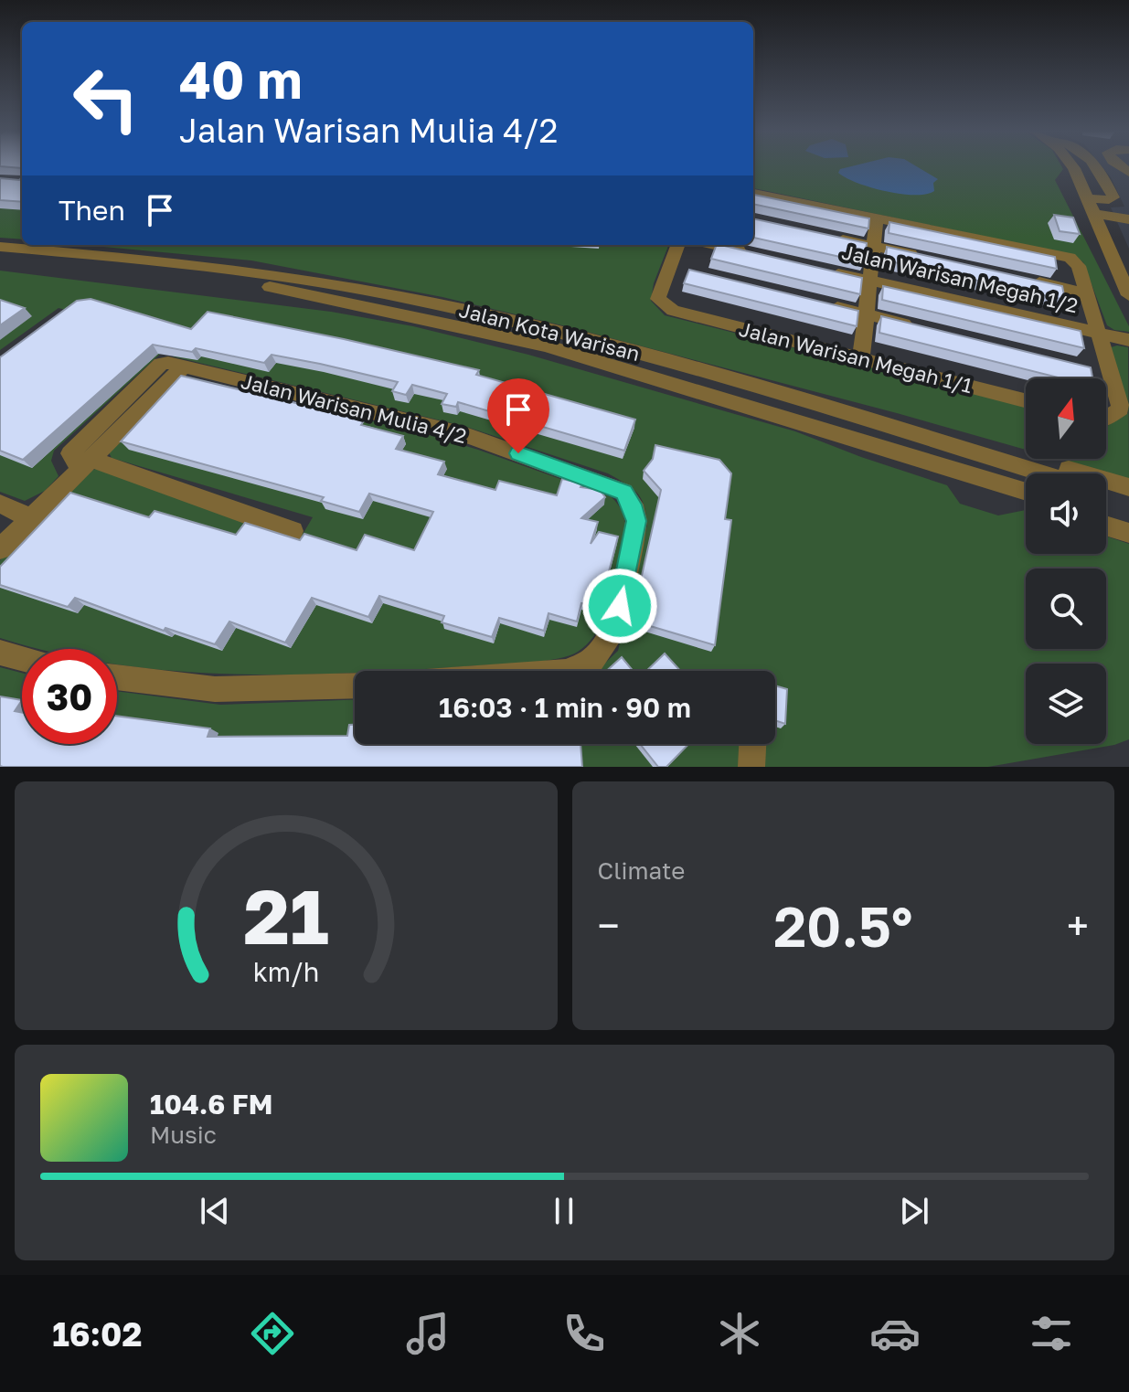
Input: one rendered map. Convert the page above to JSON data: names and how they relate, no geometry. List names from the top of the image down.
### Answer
{
  "streets": {
    "street": [
      "Jalan Warisan Megah 1/2",
      "Jalan Kota Warisan",
      "Jalan Warisan Megah 1/1",
      "Jalan Warisan Mulia 4/2"
    ]
  },
  "north": "top",
  "page": {
    "turn": ["40 m", "Jalan Warisan Mulia 4/2"],
    "then": "Then",
    "limit": "30",
    "trip": "16:03 · 1 min · 90 m",
    "tile": "Climate",
    "heat": ["−", "20.5°", "+"],
    "song": ["104.6 FM", "Music"],
    "tabs": "16:02",
    "gauge": ["21", "km/h"]
  }
}
